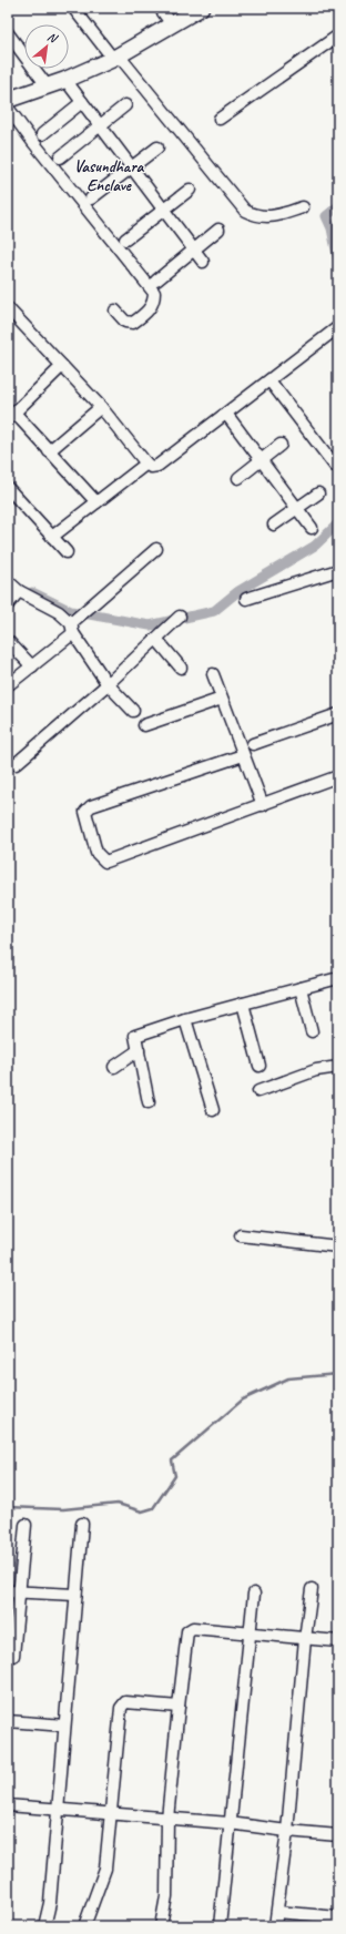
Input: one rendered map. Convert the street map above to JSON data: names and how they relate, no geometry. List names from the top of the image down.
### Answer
{
  "districts": ["Vasundhara Enclave"],
  "north": "top right"
}
